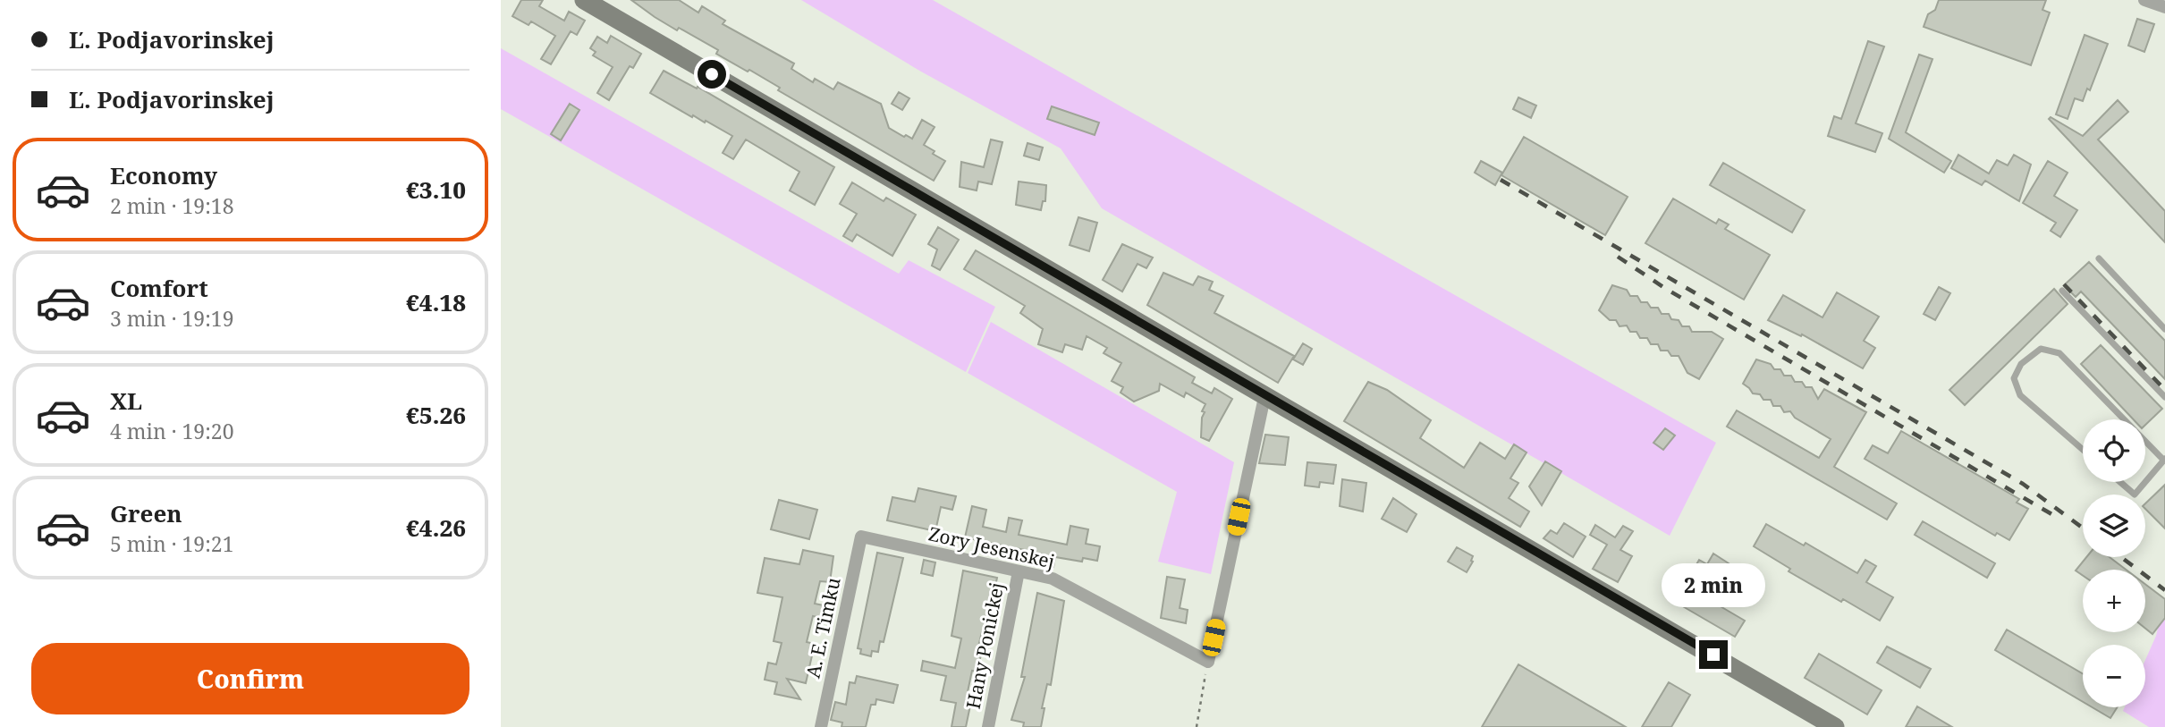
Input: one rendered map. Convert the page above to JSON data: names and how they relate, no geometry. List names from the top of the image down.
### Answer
{
  "streets": {
    "street": ["Zory Jesenskej", "A. E. Timku", "Hany Ponickej"]
  },
  "crossings": [
    ["Zory Jesenskej", "A. E. Timku"],
    ["Zory Jesenskej", "Hany Ponickej"]
  ],
  "page": {
    "banner": ["Ľ. Podjavorinskej", "Ľ. Podjavorinskej"],
    "list": [
      {
        "name": "Economy",
        "note": "2 min · 19:18",
        "value": "€3.10"
      },
      {
        "name": "Comfort",
        "note": "3 min · 19:19",
        "value": "€4.18"
      },
      {
        "name": "XL",
        "note": "4 min · 19:20",
        "value": "€5.26"
      },
      {
        "name": "Green",
        "note": "5 min · 19:21",
        "value": "€4.26"
      }
    ],
    "map_buttons": ["+", "−"],
    "bubble": "2 min",
    "buttons": "Confirm"
  }
}
